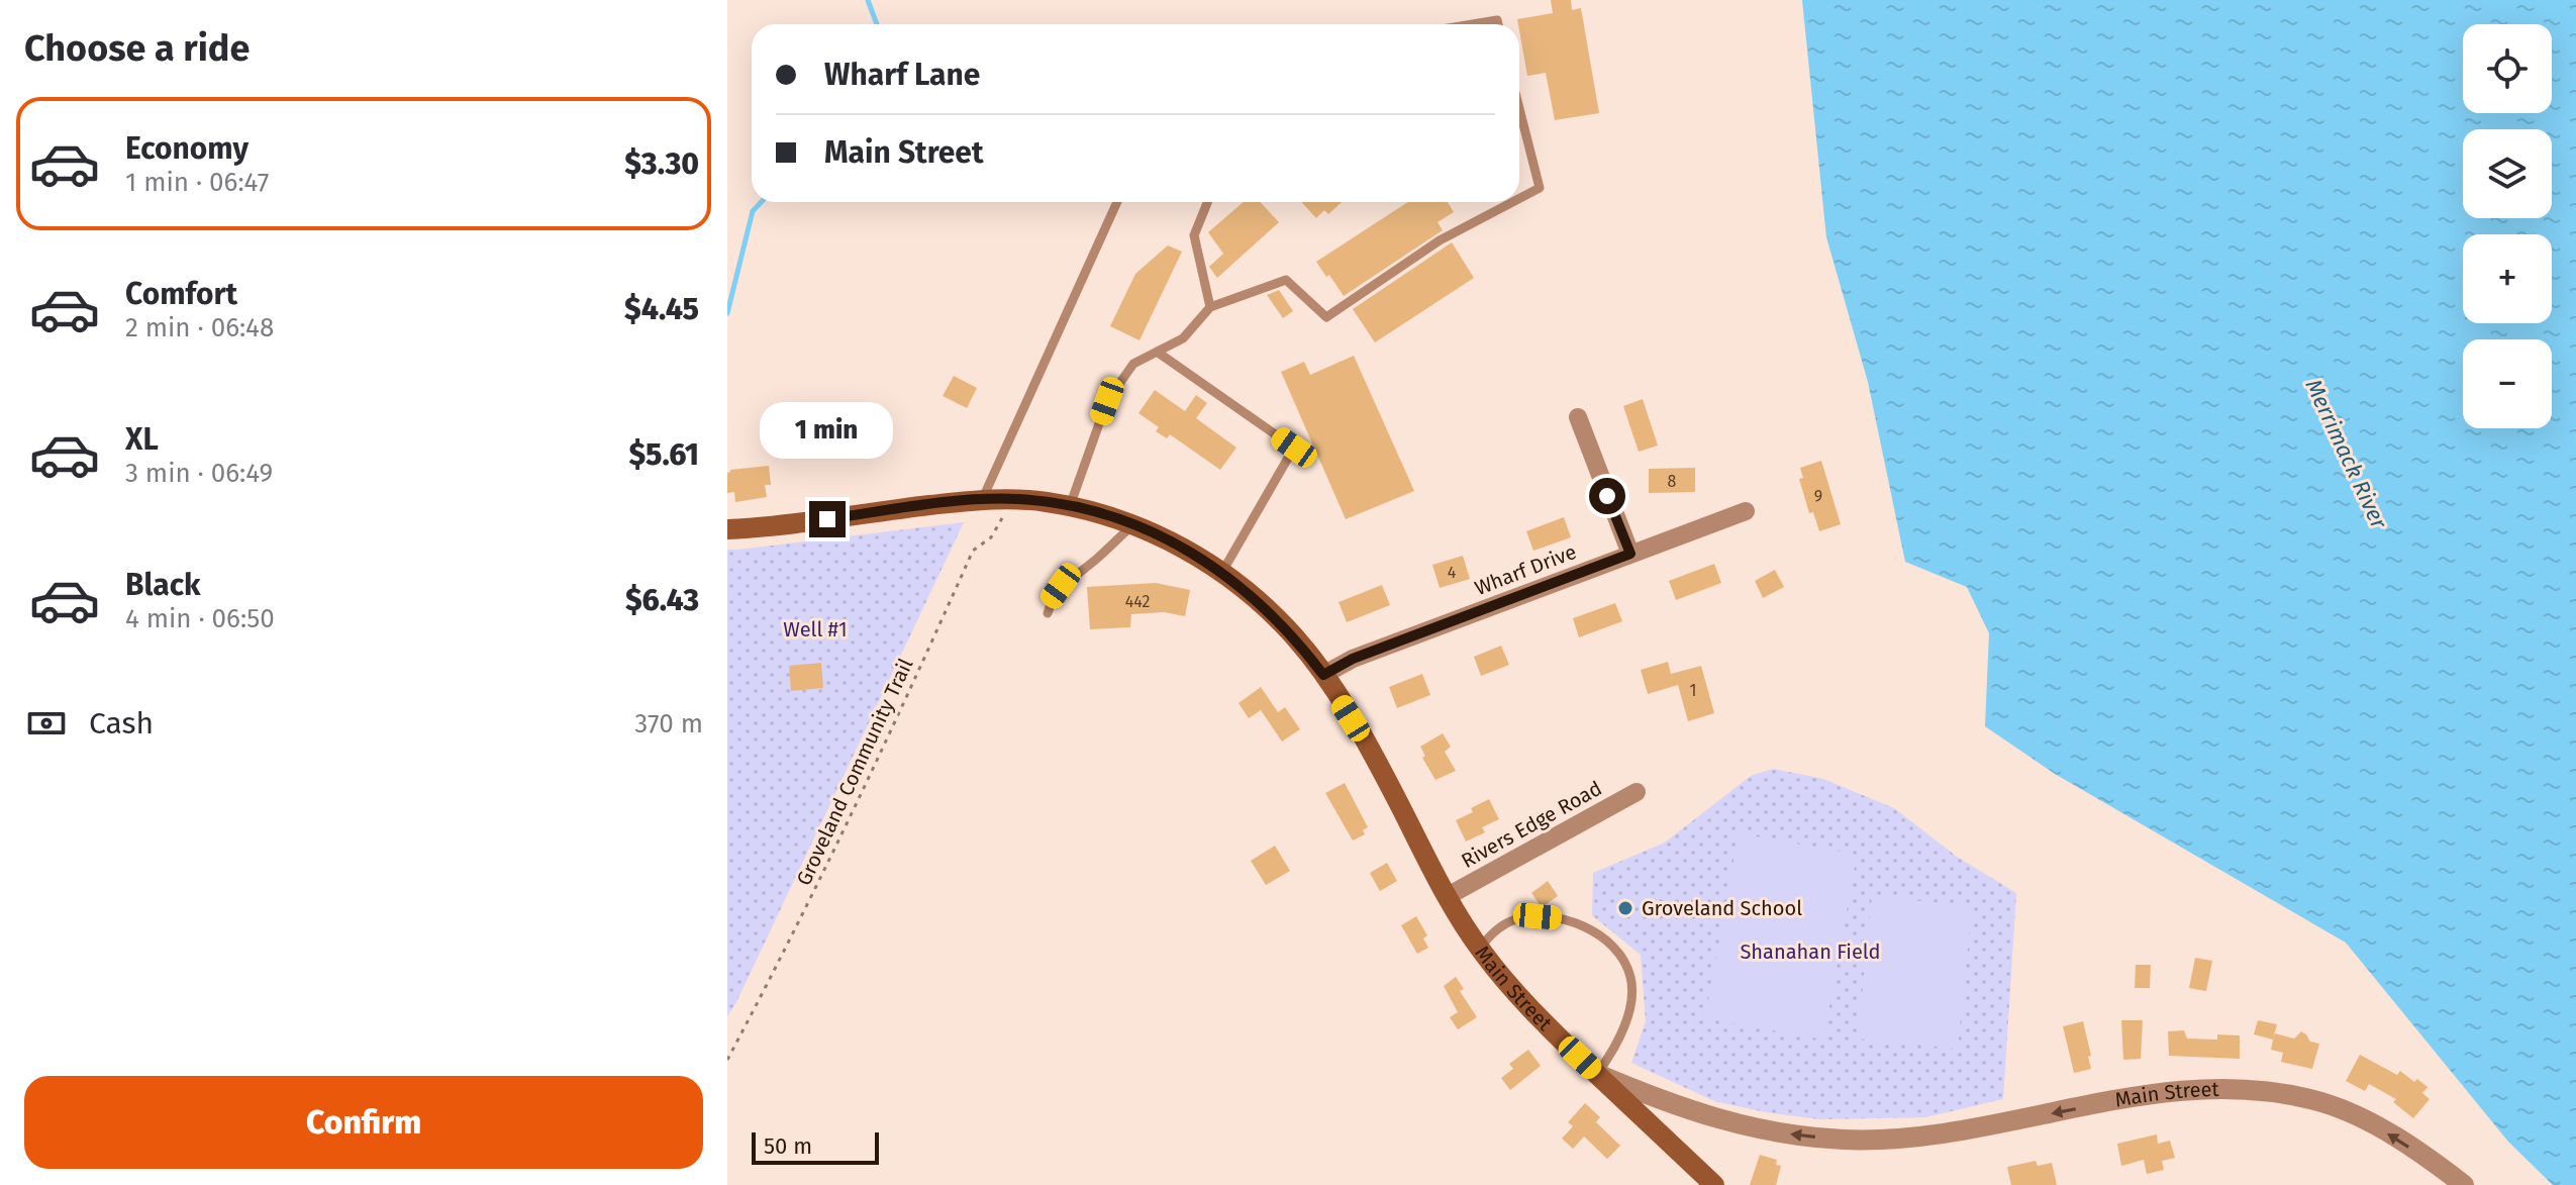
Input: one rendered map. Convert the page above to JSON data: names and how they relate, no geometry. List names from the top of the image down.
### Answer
{
  "streets": {
    "main road": ["Main Street"],
    "street": ["Wharf Drive", "Rivers Edge Road"],
    "path": ["Groveland Community Trail"]
  },
  "crossings": [
    ["Wharf Drive", "Main Street"],
    ["Groveland Community Trail", "Main Street"],
    ["Rivers Edge Road", "Main Street"]
  ],
  "one_way": ["Main Street"],
  "water": ["Merrimack River"],
  "parks": ["Well #1", "Shanahan Field"],
  "places": ["Groveland School"],
  "house_numbers": [
    "8",
    "9",
    "4",
    "442",
    "1"
  ],
  "scale_bar": "50 m",
  "page": {
    "heading": "Choose a ride",
    "map_buttons": ["+", "−"],
    "banner": ["Wharf Lane", "Main Street"],
    "list": [
      {
        "name": "Economy",
        "note": "1 min · 06:47",
        "value": "$3.30"
      },
      {
        "name": "Comfort",
        "note": "2 min · 06:48",
        "value": "$4.45"
      },
      {
        "name": "XL",
        "note": "3 min · 06:49",
        "value": "$5.61"
      },
      {
        "name": "Black",
        "note": "4 min · 06:50",
        "value": "$6.43"
      }
    ],
    "bubble": "1 min",
    "pay": ["Cash", "370 m"],
    "buttons": "Confirm",
    "scale": "50 m"
  }
}
